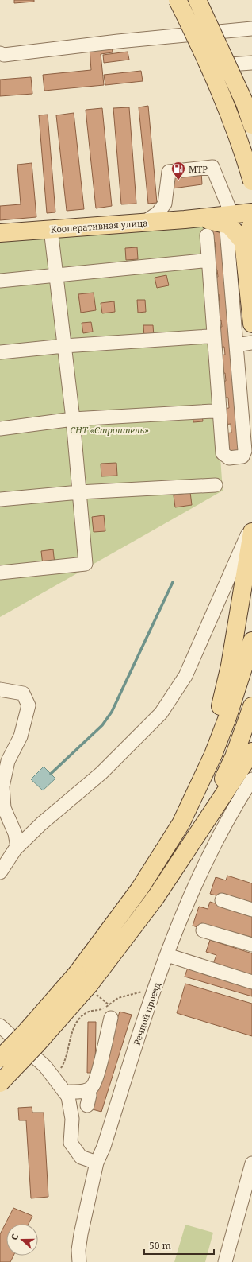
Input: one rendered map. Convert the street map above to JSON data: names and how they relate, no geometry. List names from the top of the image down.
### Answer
{
  "streets": {
    "main road": ["Кооперативная улица"],
    "street": ["Речной проезд"]
  },
  "parks": ["СНТ «Строитель»"],
  "places": {
    "fuel station": ["МТР"]
  },
  "scale_bar": "50 m",
  "north": "left"
}
